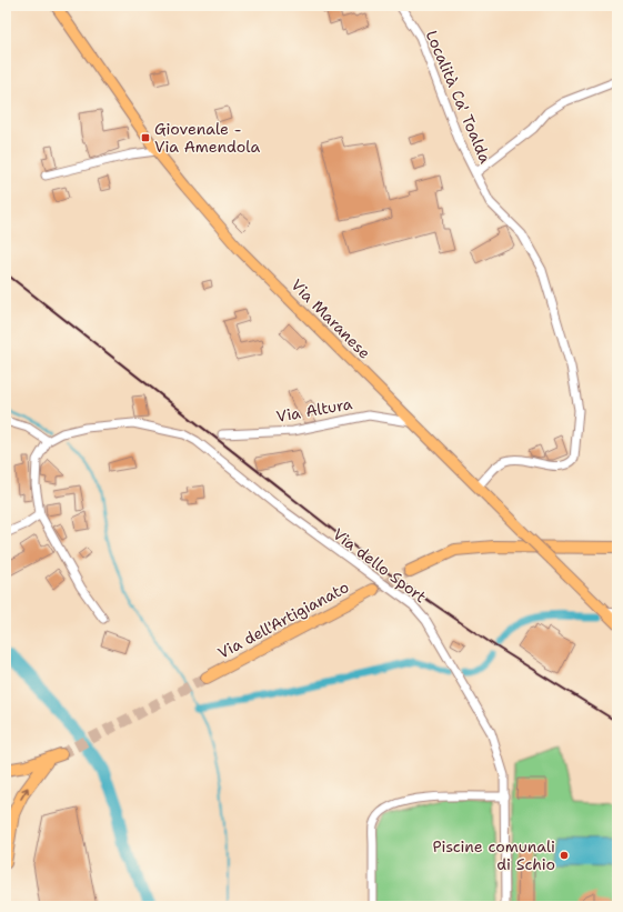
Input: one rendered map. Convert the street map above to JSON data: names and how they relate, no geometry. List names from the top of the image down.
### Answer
{
  "streets": {
    "highway": ["Via dell'Artigianato"],
    "main road": ["Via Maranese"],
    "street": ["Località Ca' Toalda", "Via Altura", "Via dello Sport"]
  },
  "crossings": [
    ["Località Ca' Toalda", "Via Maranese"],
    ["Via Maranese", "Via Altura"]
  ],
  "places": {
    "transit": ["Giovenale - Via Amendola"],
    "other": ["Piscine comunali di Schio"]
  }
}
